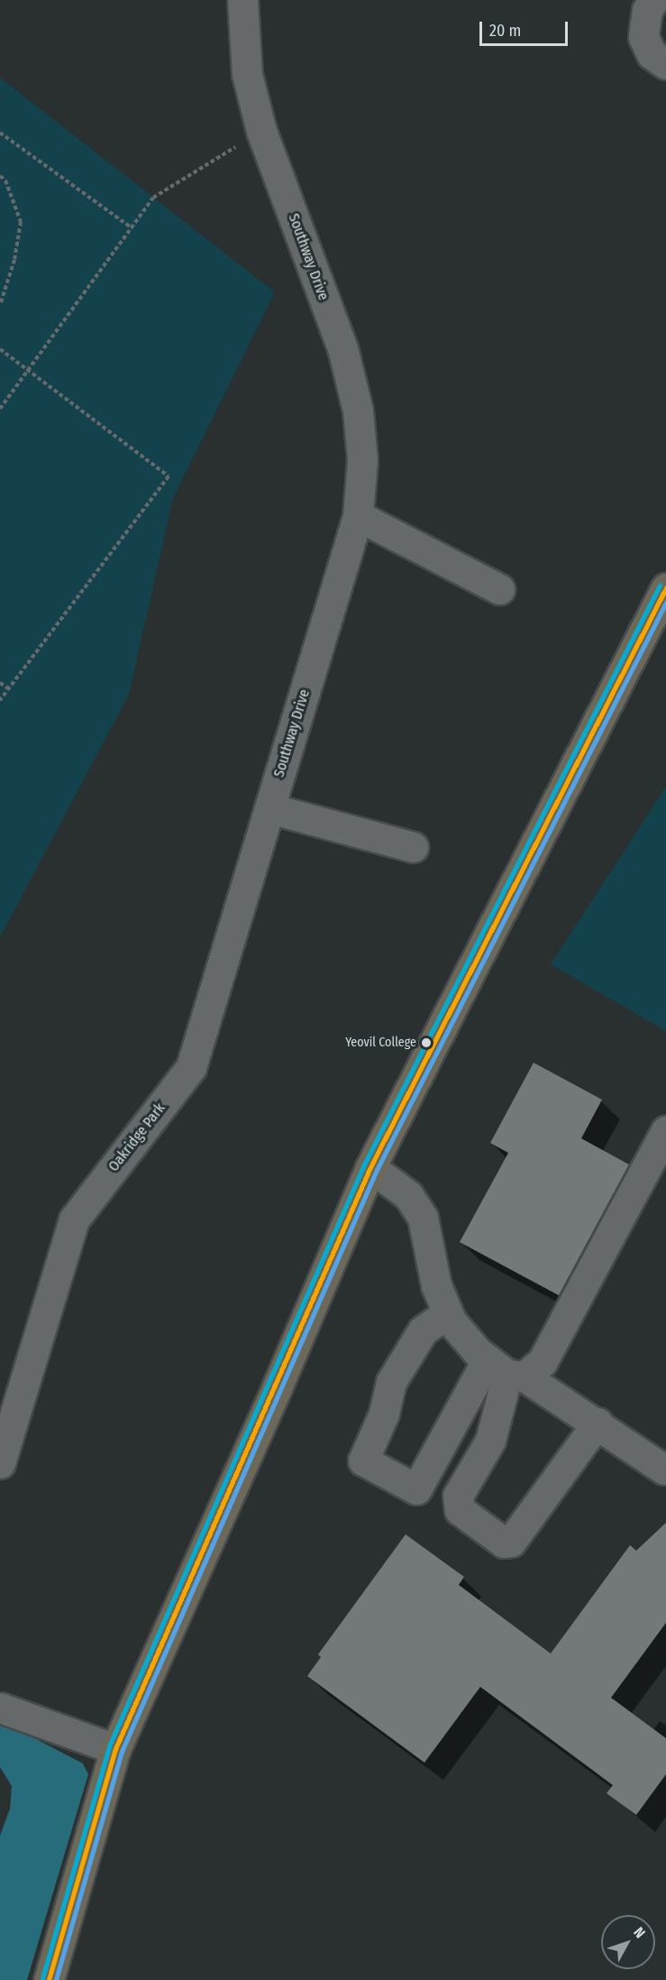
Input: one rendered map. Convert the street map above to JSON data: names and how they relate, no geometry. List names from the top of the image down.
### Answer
{
  "streets": {
    "street": ["Southway Drive", "Oakridge Park"]
  },
  "crossings": [
    ["Southway Drive", "Oakridge Park"]
  ],
  "places": ["Yeovil College"],
  "scale_bar": "20 m",
  "north": "top right"
}
